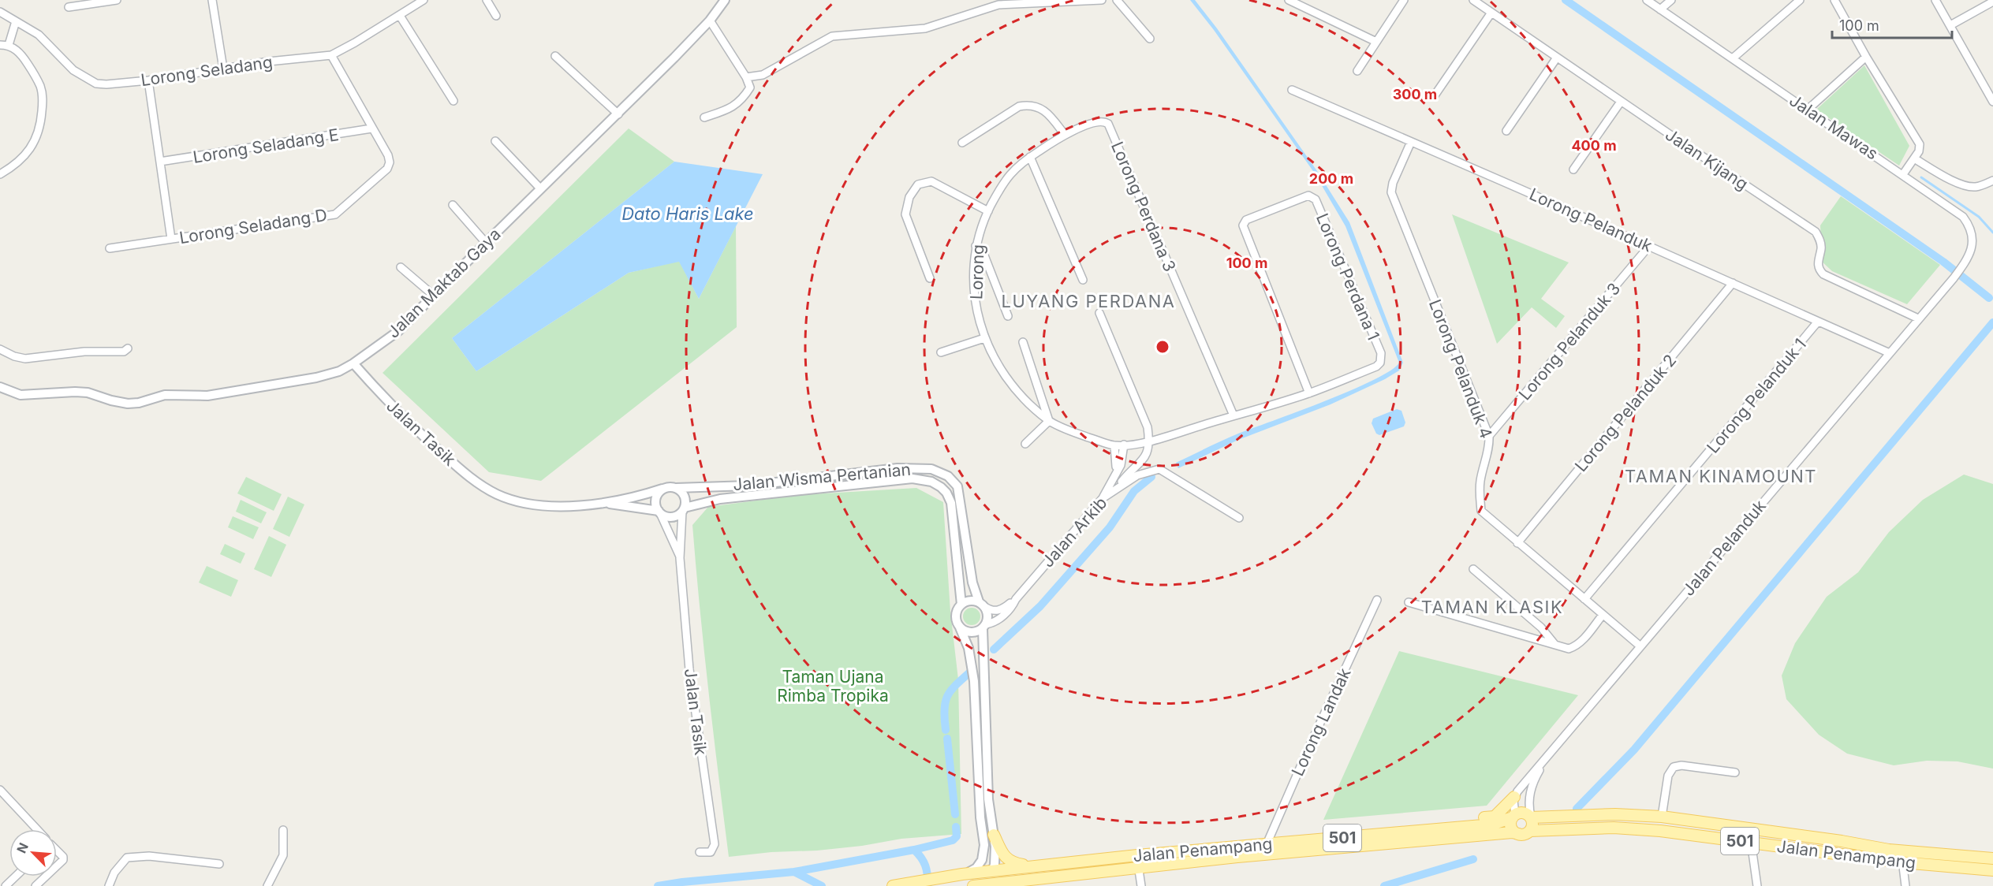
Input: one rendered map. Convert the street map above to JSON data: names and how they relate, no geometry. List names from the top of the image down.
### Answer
{
  "streets": {
    "main road": ["501", "Jalan Penampang"],
    "street": [
      "Lorong Seladang",
      "Jalan Mawas",
      "Lorong Seladang E",
      "Jalan Kijang",
      "Lorong Perdana 3",
      "Lorong Pelanduk",
      "Lorong Seladang D",
      "Lorong",
      "Lorong Perdana 1",
      "Jalan Maktab Gaya",
      "Lorong Pelanduk 3",
      "Lorong Pelanduk 4",
      "Lorong Pelanduk 1",
      "Lorong Pelanduk 2",
      "Jalan Tasik",
      "Jalan Wisma Pertanian",
      "Jalan Arkib",
      "Jalan Pelanduk",
      "Lorong Landak"
    ]
  },
  "crossings": [
    ["Lorong Seladang", "Lorong Seladang D"],
    ["Jalan Mawas", "Jalan Pelanduk"],
    ["Lorong Seladang E", "Lorong Seladang D"],
    ["Jalan Kijang", "Jalan Pelanduk"],
    ["Lorong Perdana 3", "Lorong"],
    ["Lorong Pelanduk", "Lorong Pelanduk 3"],
    ["Lorong Pelanduk", "Lorong Pelanduk 4"],
    ["Lorong Pelanduk", "Lorong Pelanduk 1"],
    ["Lorong Pelanduk", "Lorong Pelanduk 2"],
    ["Lorong Pelanduk", "Jalan Pelanduk"],
    ["Lorong", "Lorong Perdana 1"],
    ["Jalan Maktab Gaya", "Jalan Tasik"],
    ["Lorong Pelanduk 3", "Lorong Pelanduk 4"],
    ["Lorong Pelanduk 4", "Lorong Pelanduk 1"],
    ["Lorong Pelanduk 4", "Lorong Pelanduk 2"],
    ["Lorong Pelanduk 4", "Jalan Pelanduk"],
    ["Jalan Tasik", "Jalan Wisma Pertanian"],
    ["Jalan Wisma Pertanian", "Jalan Arkib"],
    ["Jalan Pelanduk", "Jalan Penampang"],
    ["Lorong Landak", "Jalan Penampang"]
  ],
  "districts": ["LUYANG PERDANA", "TAMAN KINAMOUNT", "TAMAN KLASIK"],
  "water": ["Dato Haris Lake"],
  "parks": ["Taman Ujana Rimba Tropika"],
  "scale_bar": "100 m",
  "north": "top left",
  "rings": [
    "300 m",
    "400 m",
    "200 m",
    "100 m"
  ]
}
